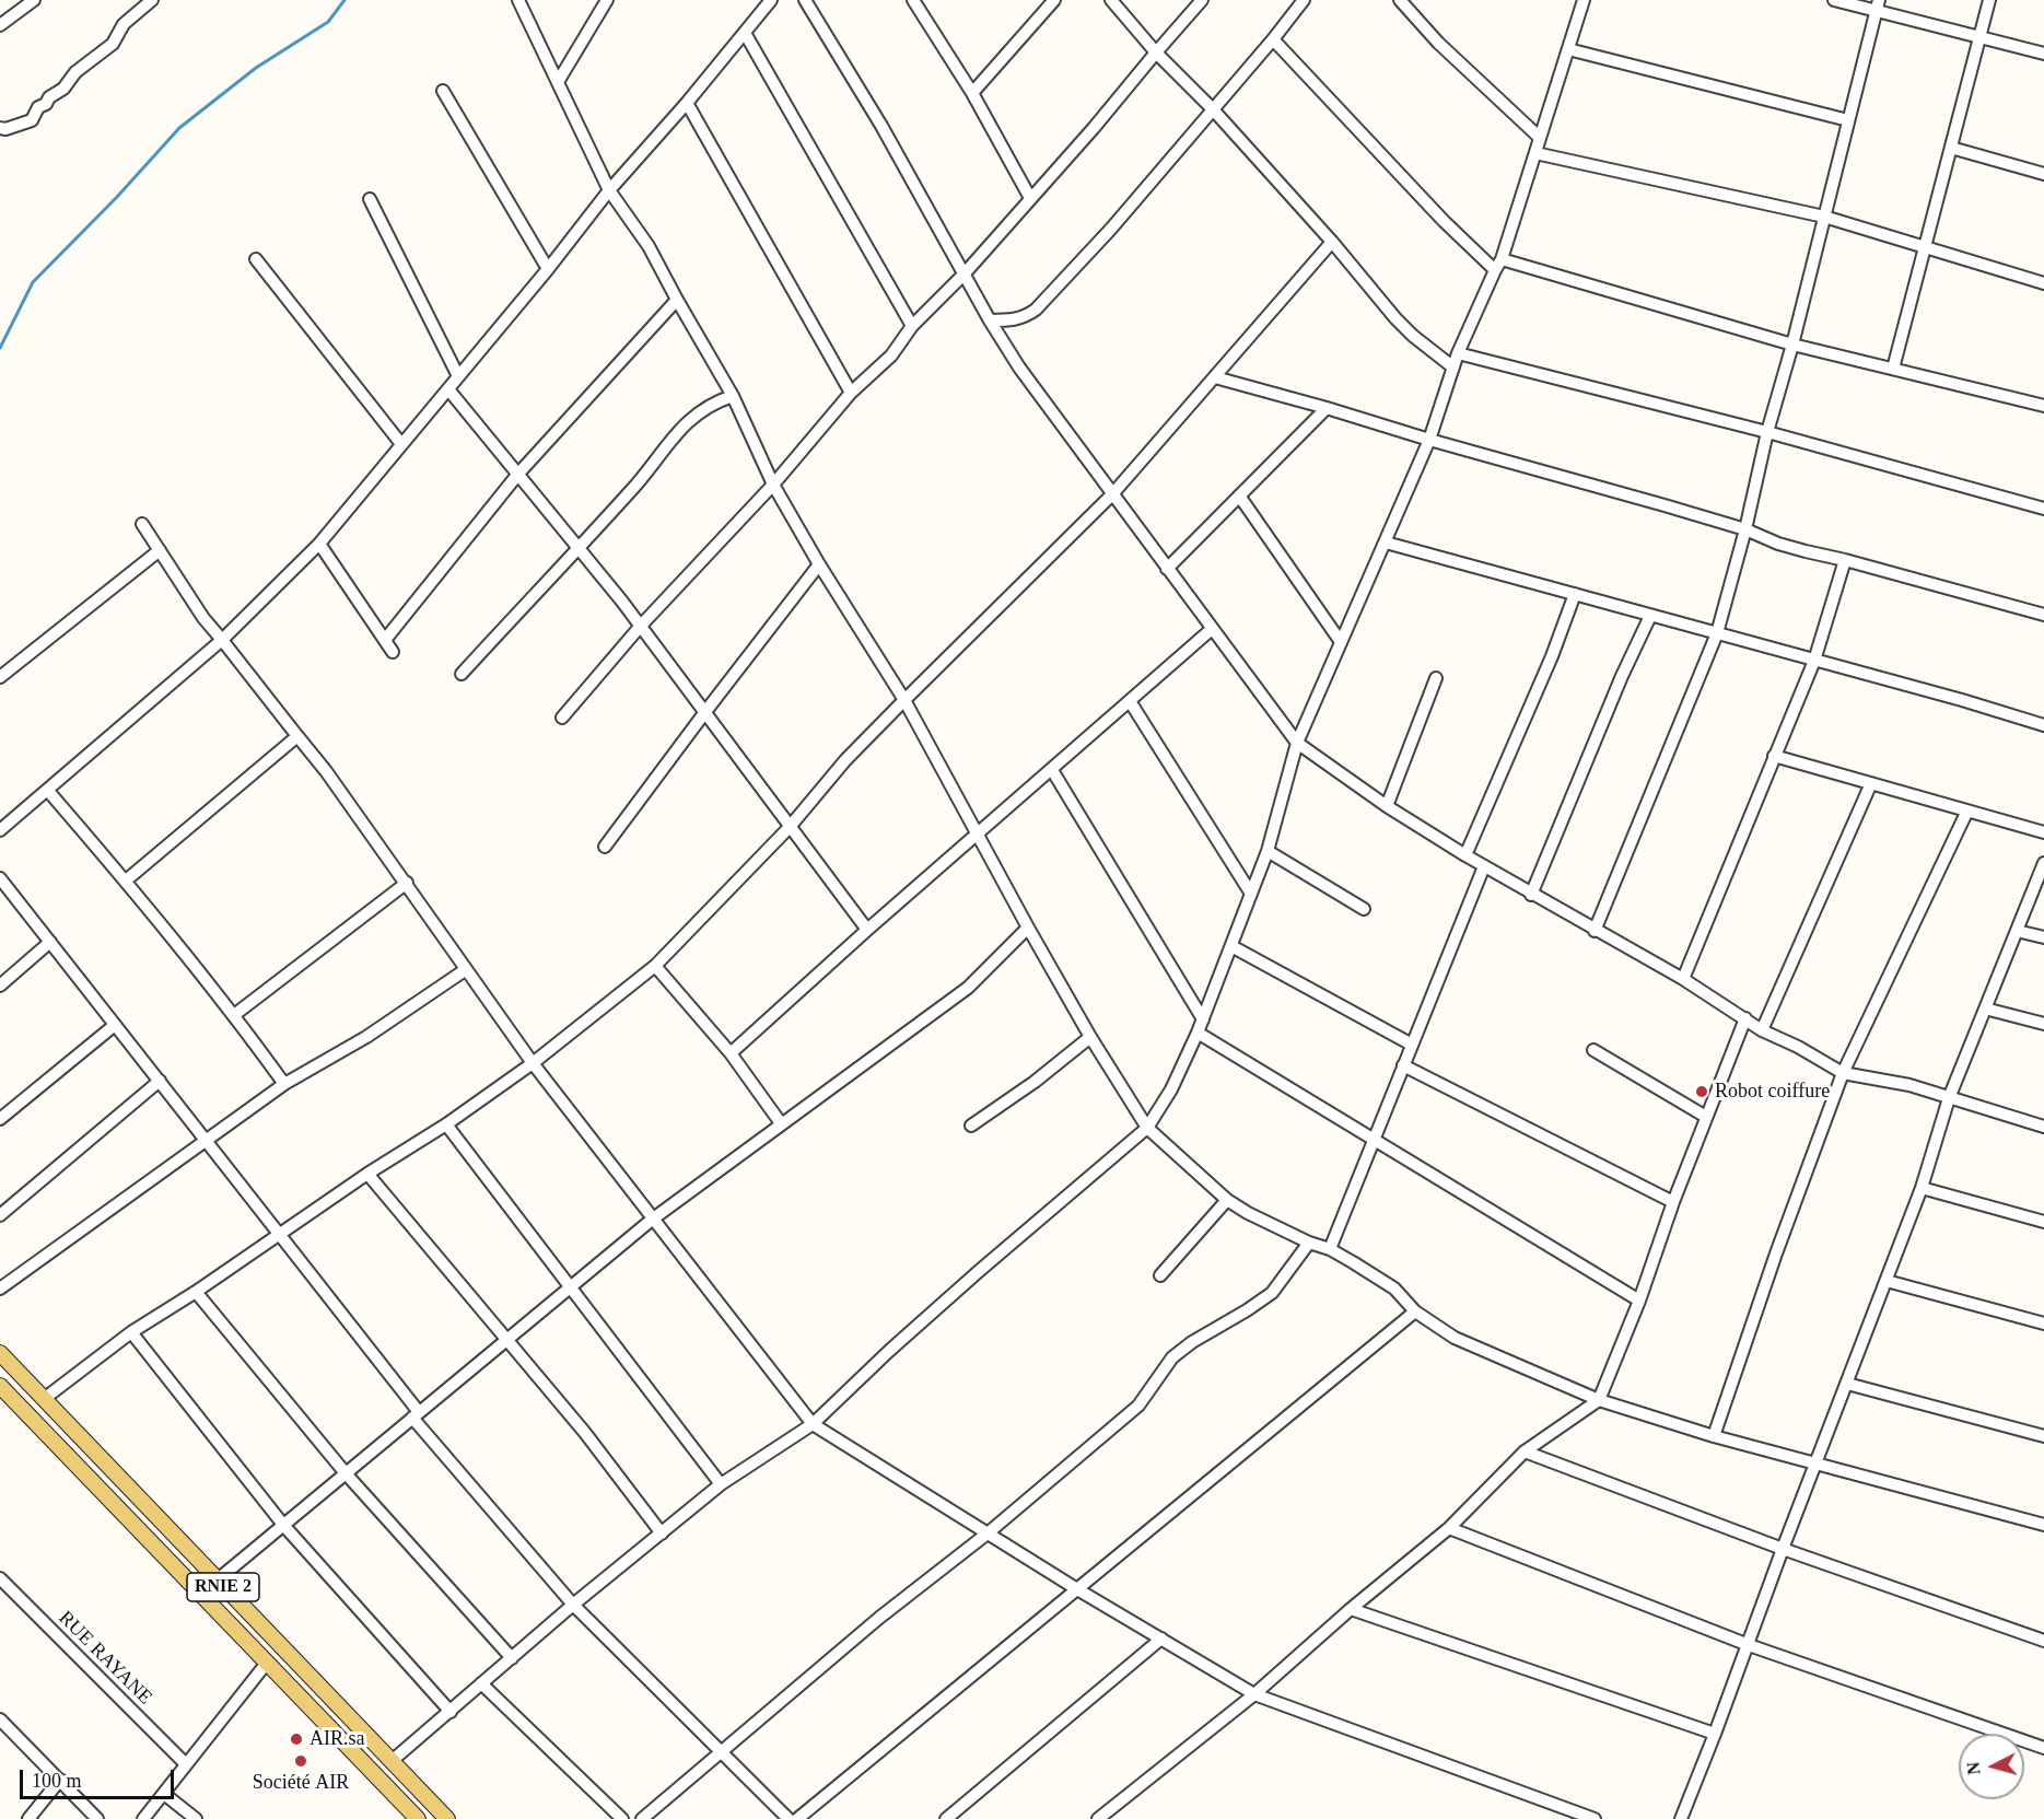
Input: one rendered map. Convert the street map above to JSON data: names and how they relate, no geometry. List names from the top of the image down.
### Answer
{
  "streets": {
    "main road": ["RNIE 2"],
    "street": ["RUE RAYANE"]
  },
  "places": ["Robot coiffure", "AIR.sa", "Société AIR"],
  "scale_bar": "100 m",
  "north": "left"
}
